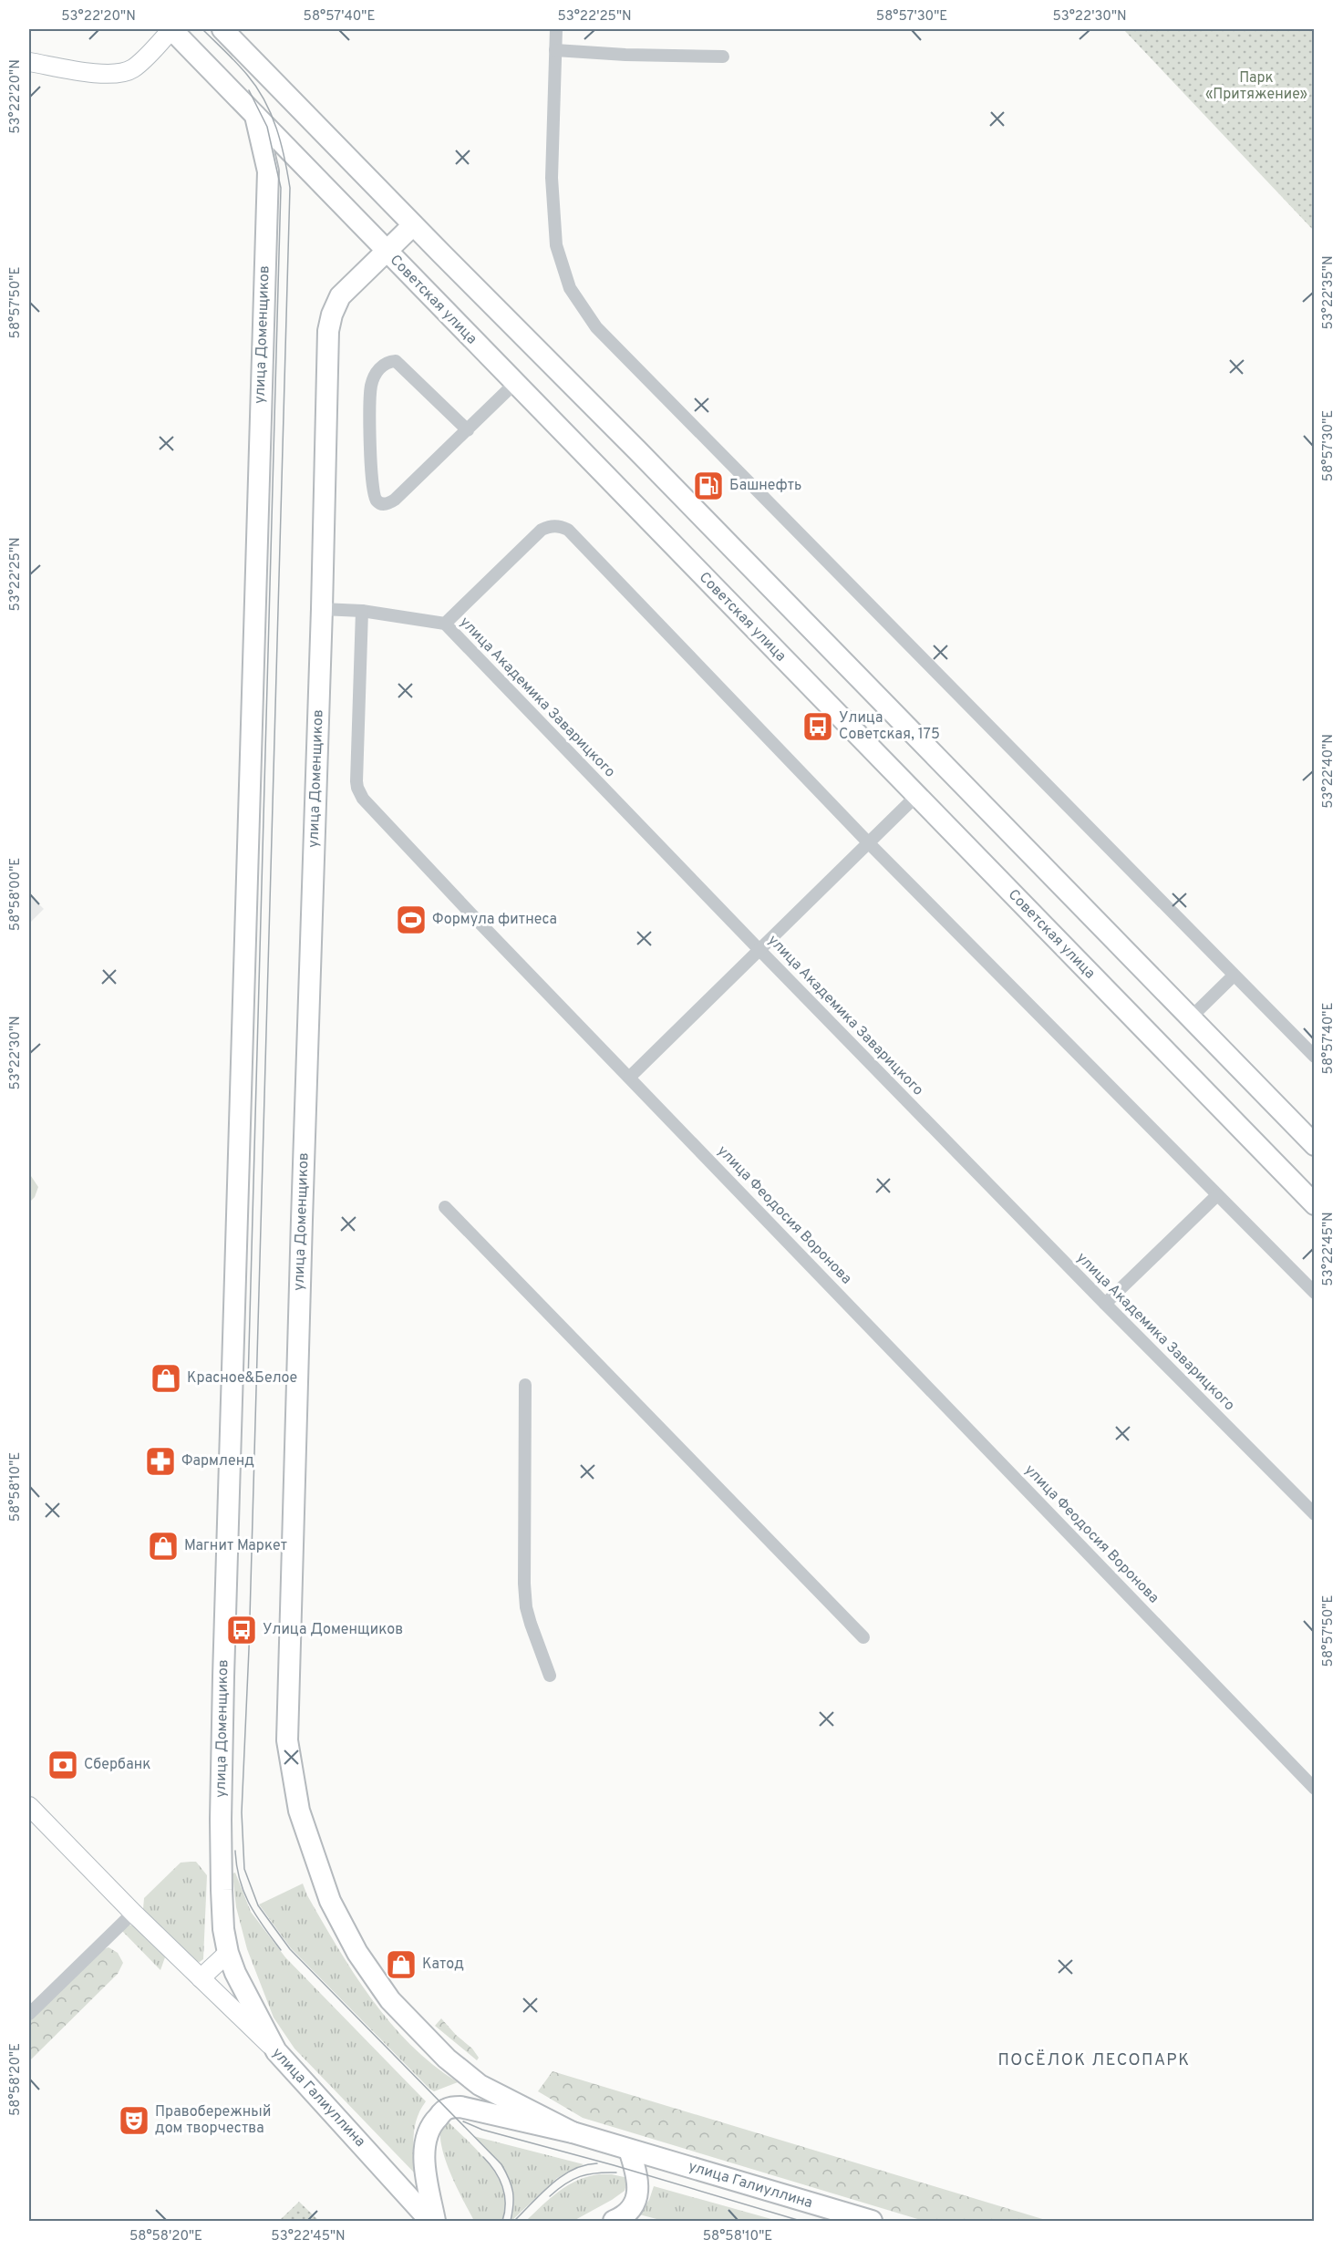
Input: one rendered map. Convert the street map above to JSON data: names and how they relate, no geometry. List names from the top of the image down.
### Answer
{
  "streets": {
    "main road": ["Советская улица", "улица Доменщиков", "улица Галиуллина"],
    "street": ["улица Академика Заварицкого", "улица Феодосия Воронова"]
  },
  "crossings": [
    ["Советская улица", "улица Доменщиков"],
    ["улица Доменщиков", "улица Академика Заварицкого"],
    ["улица Доменщиков", "улица Галиуллина"],
    ["улица Академика Заварицкого", "улица Феодосия Воронова"]
  ],
  "districts": ["ПОСЁЛОК ЛЕСОПАРК"],
  "parks": ["Парк «Притяжение»"],
  "places": {
    "fuel station": ["Башнефть"],
    "bus stop": ["Улица Советская, 175", "Улица Доменщиков"],
    "sports": ["Формула фитнеса"],
    "shop": ["Красное&Белое", "Магнит Маркет", "Катод"],
    "pharmacy": ["Фармленд"],
    "bank": ["Сбербанк"],
    "theatre": ["Правобережный дом творчества"]
  },
  "coordinates": [
    "53°22'20\"N",
    "58°57'40\"E",
    "53°22'25\"N",
    "58°57'30\"E",
    "53°22'30\"N",
    "53°22'35\"N",
    "58°57'50\"E",
    "53°22'40\"N",
    "58°58'00\"E",
    "53°22'45\"N",
    "58°58'10\"E",
    "58°58'20\"E"
  ]
}
